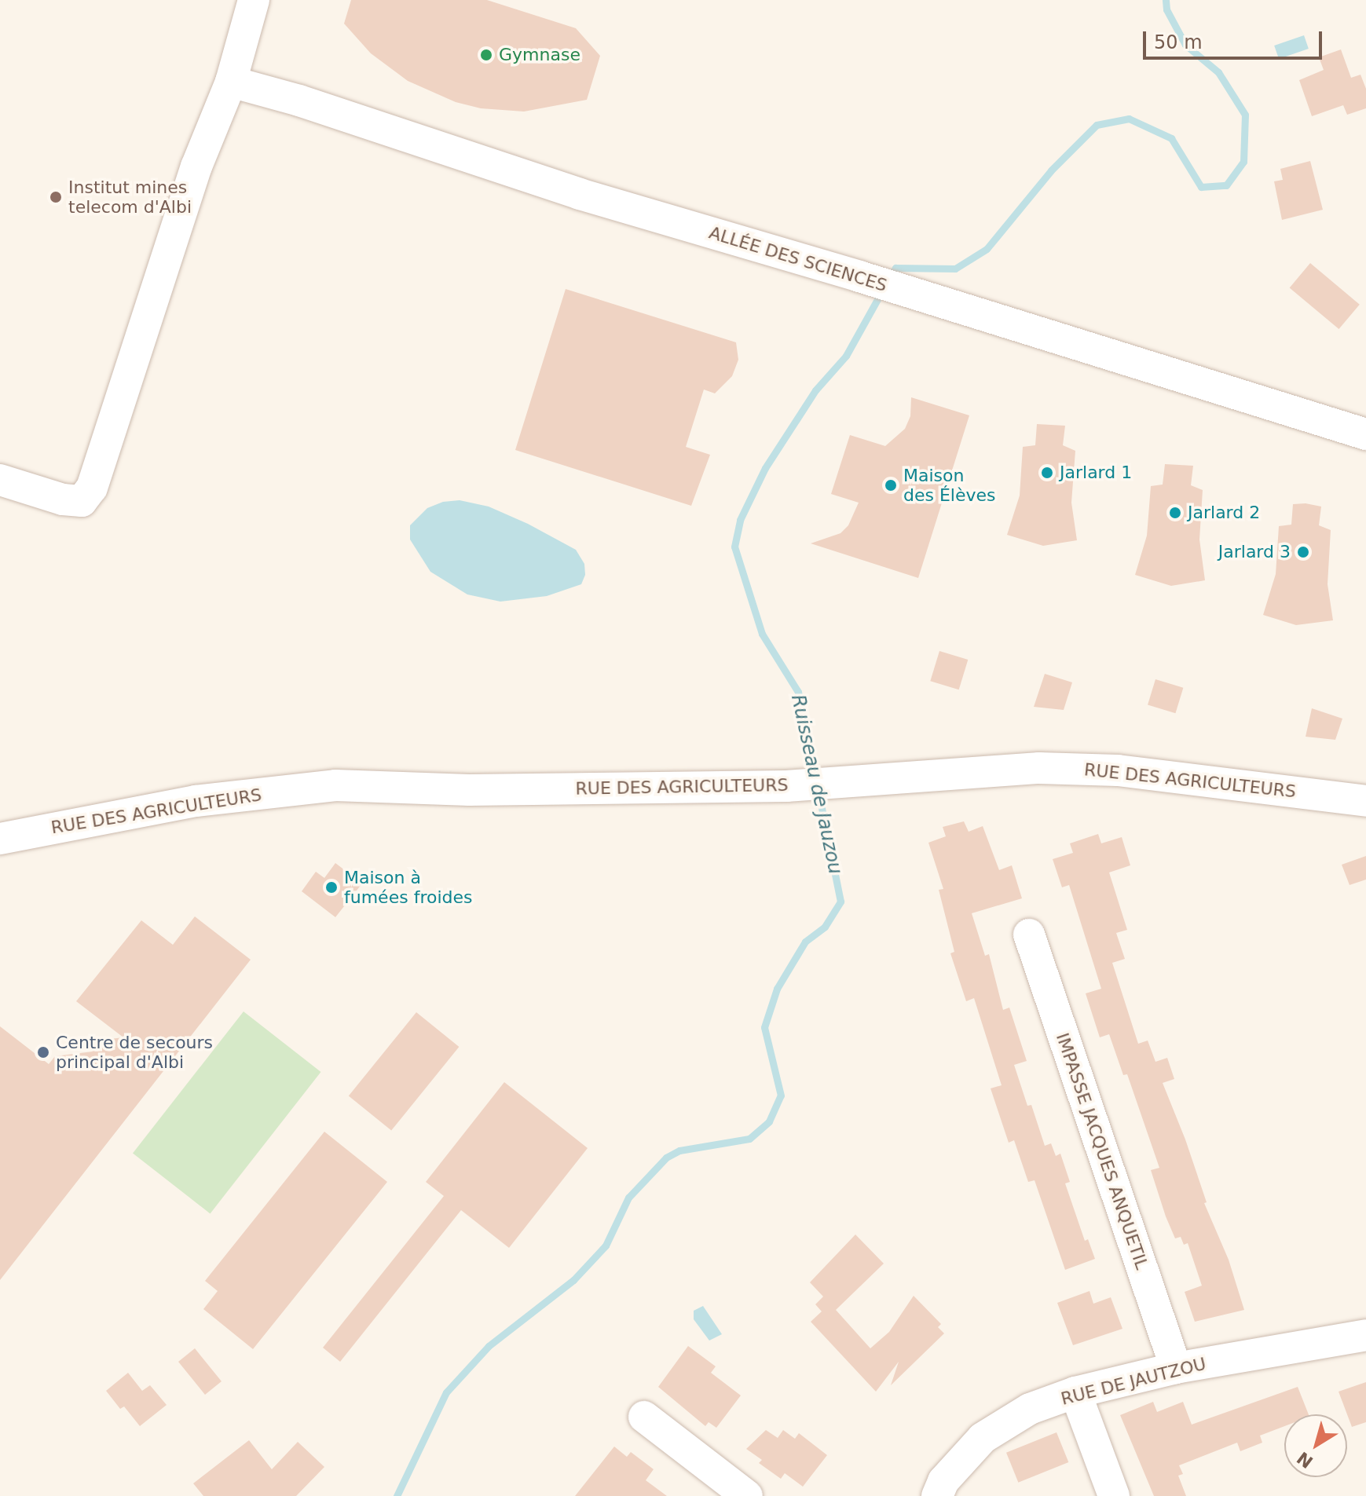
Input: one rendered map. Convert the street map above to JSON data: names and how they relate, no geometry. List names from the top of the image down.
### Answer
{
  "streets": {
    "street": [
      "ALLÉE DES SCIENCES",
      "RUE DES AGRICULTEURS",
      "IMPASSE JACQUES ANQUETIL",
      "RUE DE JAUTZOU"
    ]
  },
  "crossings": [
    ["IMPASSE JACQUES ANQUETIL", "RUE DE JAUTZOU"]
  ],
  "water": ["Ruisseau de Jauzou"],
  "places": [
    "Gymnase",
    "Institut mines telecom d'Albi",
    "Jarlard 1",
    "Maison des Élèves",
    "Jarlard 2",
    "Jarlard 3",
    "Maison à fumées froides",
    "Centre de secours principal d'Albi"
  ],
  "scale_bar": "50 m",
  "north": "bottom left"
}
